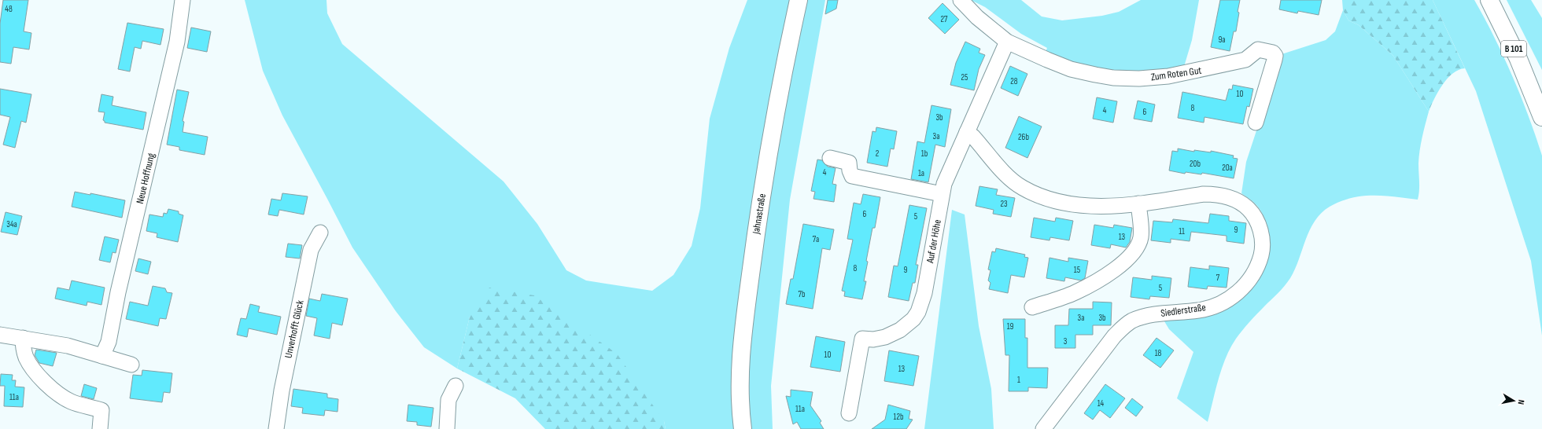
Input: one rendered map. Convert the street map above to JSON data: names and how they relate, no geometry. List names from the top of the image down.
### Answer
{
  "streets": {
    "street": [
      "B 101",
      "Zum Roten Gut",
      "Neue Hoffnung",
      "Jahnastraße",
      "Auf der Höhe",
      "Siedlerstraße",
      "Unverhofft Glück"
    ]
  },
  "crossings": [
    ["Zum Roten Gut", "Auf der Höhe"],
    ["Auf der Höhe", "Siedlerstraße"]
  ],
  "house_numbers": [
    "48",
    "27",
    "9a",
    "25",
    "28",
    "10",
    "8",
    "4",
    "6",
    "3b",
    "3a",
    "26b",
    "2",
    "1b",
    "20b",
    "20a",
    "4",
    "1a",
    "23",
    "6",
    "5",
    "34a",
    "9",
    "11",
    "13",
    "7a",
    "8",
    "9",
    "15",
    "7",
    "5",
    "7b",
    "3a",
    "3b",
    "19",
    "3",
    "18",
    "10",
    "13",
    "1",
    "11a",
    "14",
    "11a",
    "12b"
  ],
  "north": "right"
}
